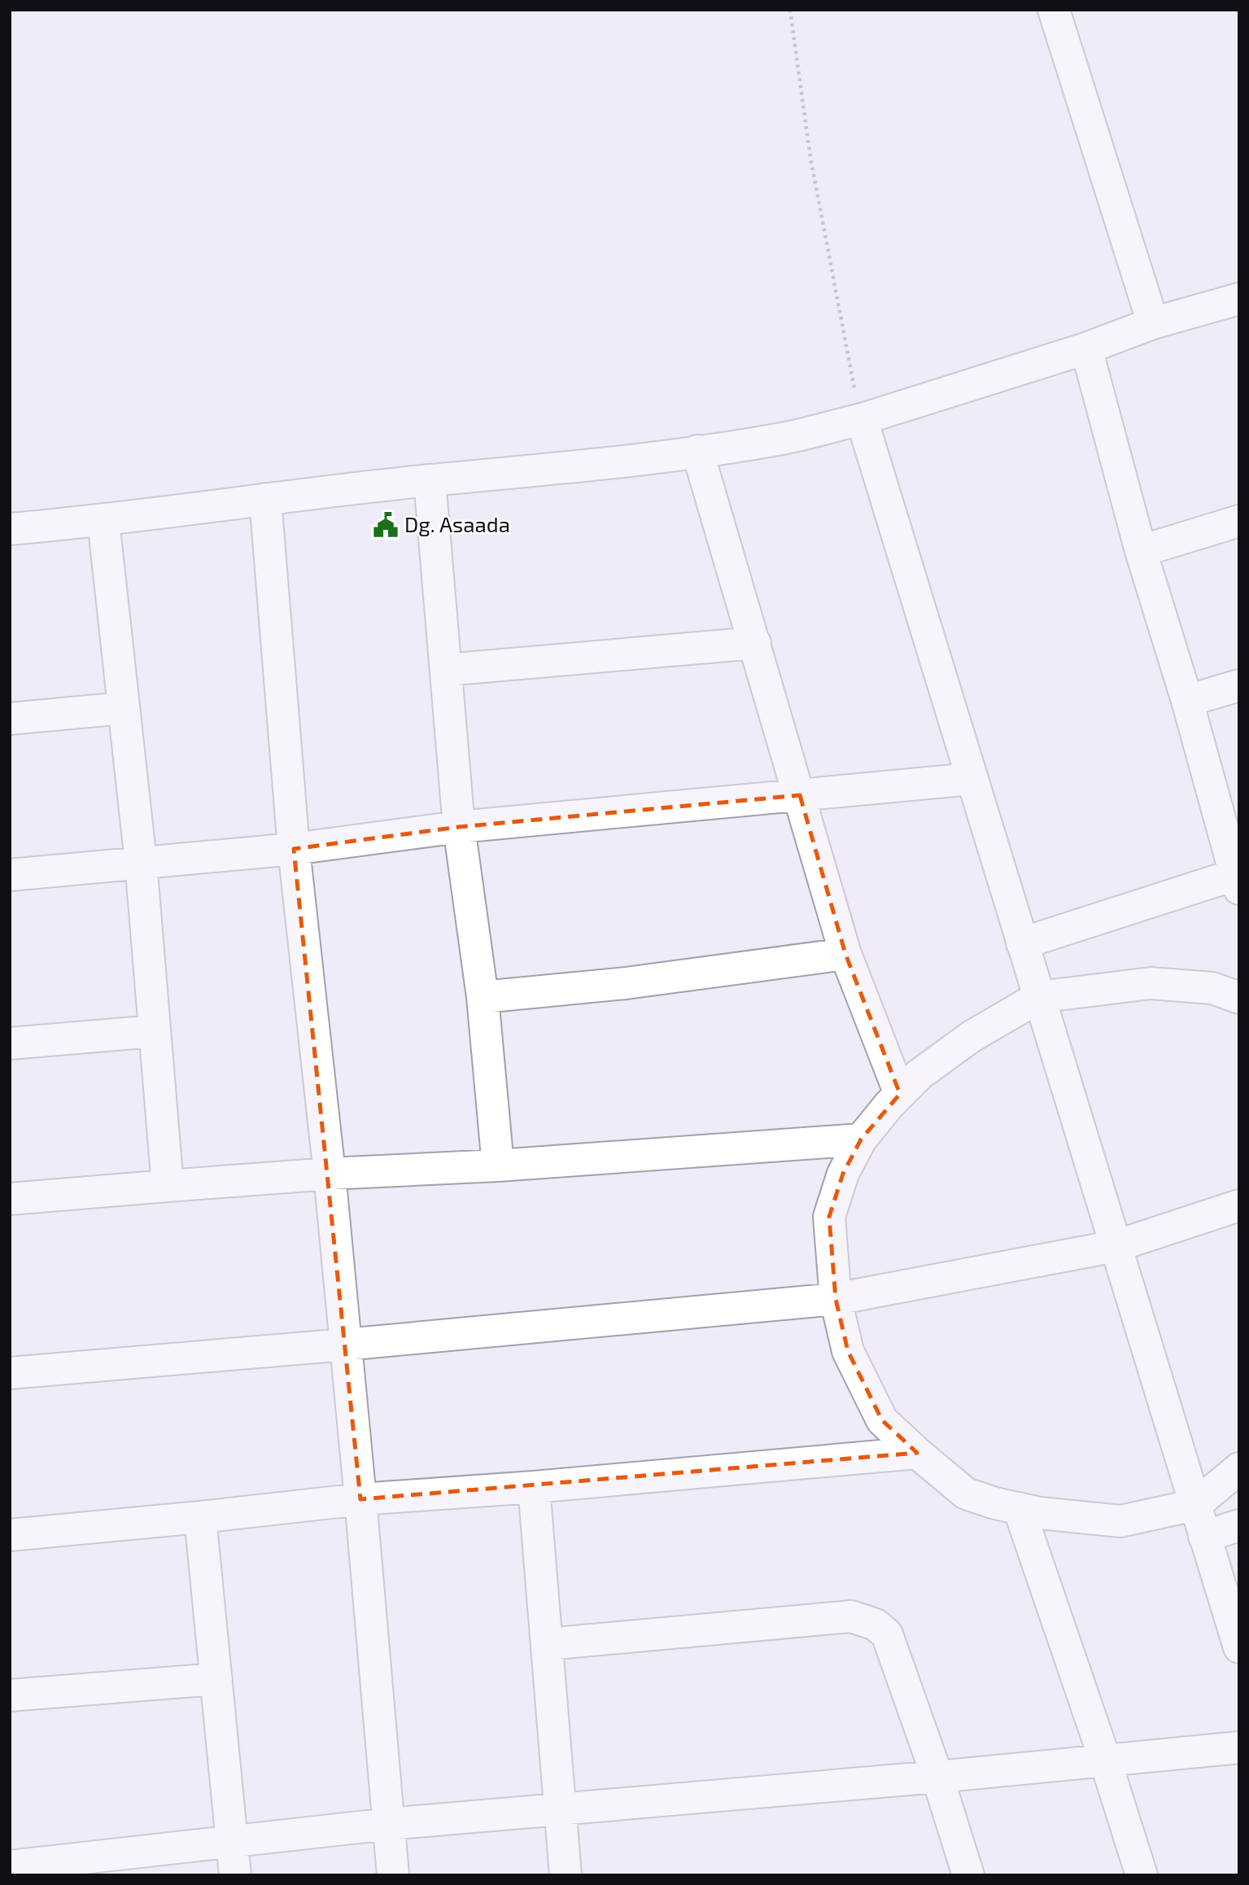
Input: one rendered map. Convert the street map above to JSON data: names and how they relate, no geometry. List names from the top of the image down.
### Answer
{
  "places": {
    "public building": ["Dg. Asaada"]
  }
}
